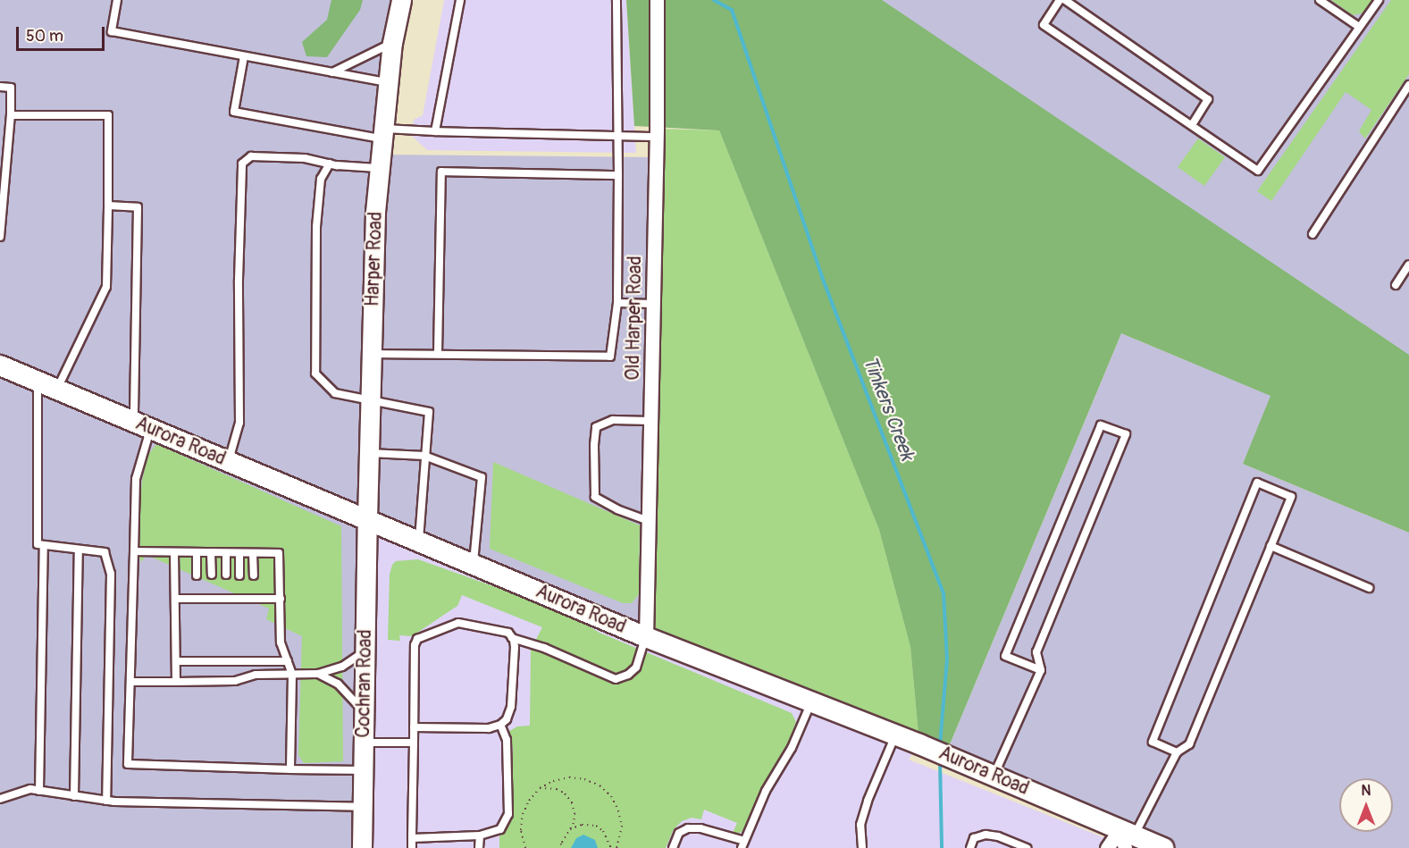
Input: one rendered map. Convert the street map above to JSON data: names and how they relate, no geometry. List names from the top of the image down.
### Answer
{
  "streets": {
    "main road": ["Aurora Road"],
    "street": ["Harper Road", "Old Harper Road", "Cochran Road"]
  },
  "crossings": [
    ["Harper Road", "Aurora Road"],
    ["Harper Road", "Cochran Road"],
    ["Old Harper Road", "Aurora Road"],
    ["Aurora Road", "Cochran Road"]
  ],
  "water": ["Tinkers Creek"],
  "scale_bar": "50 m",
  "north": "top"
}
